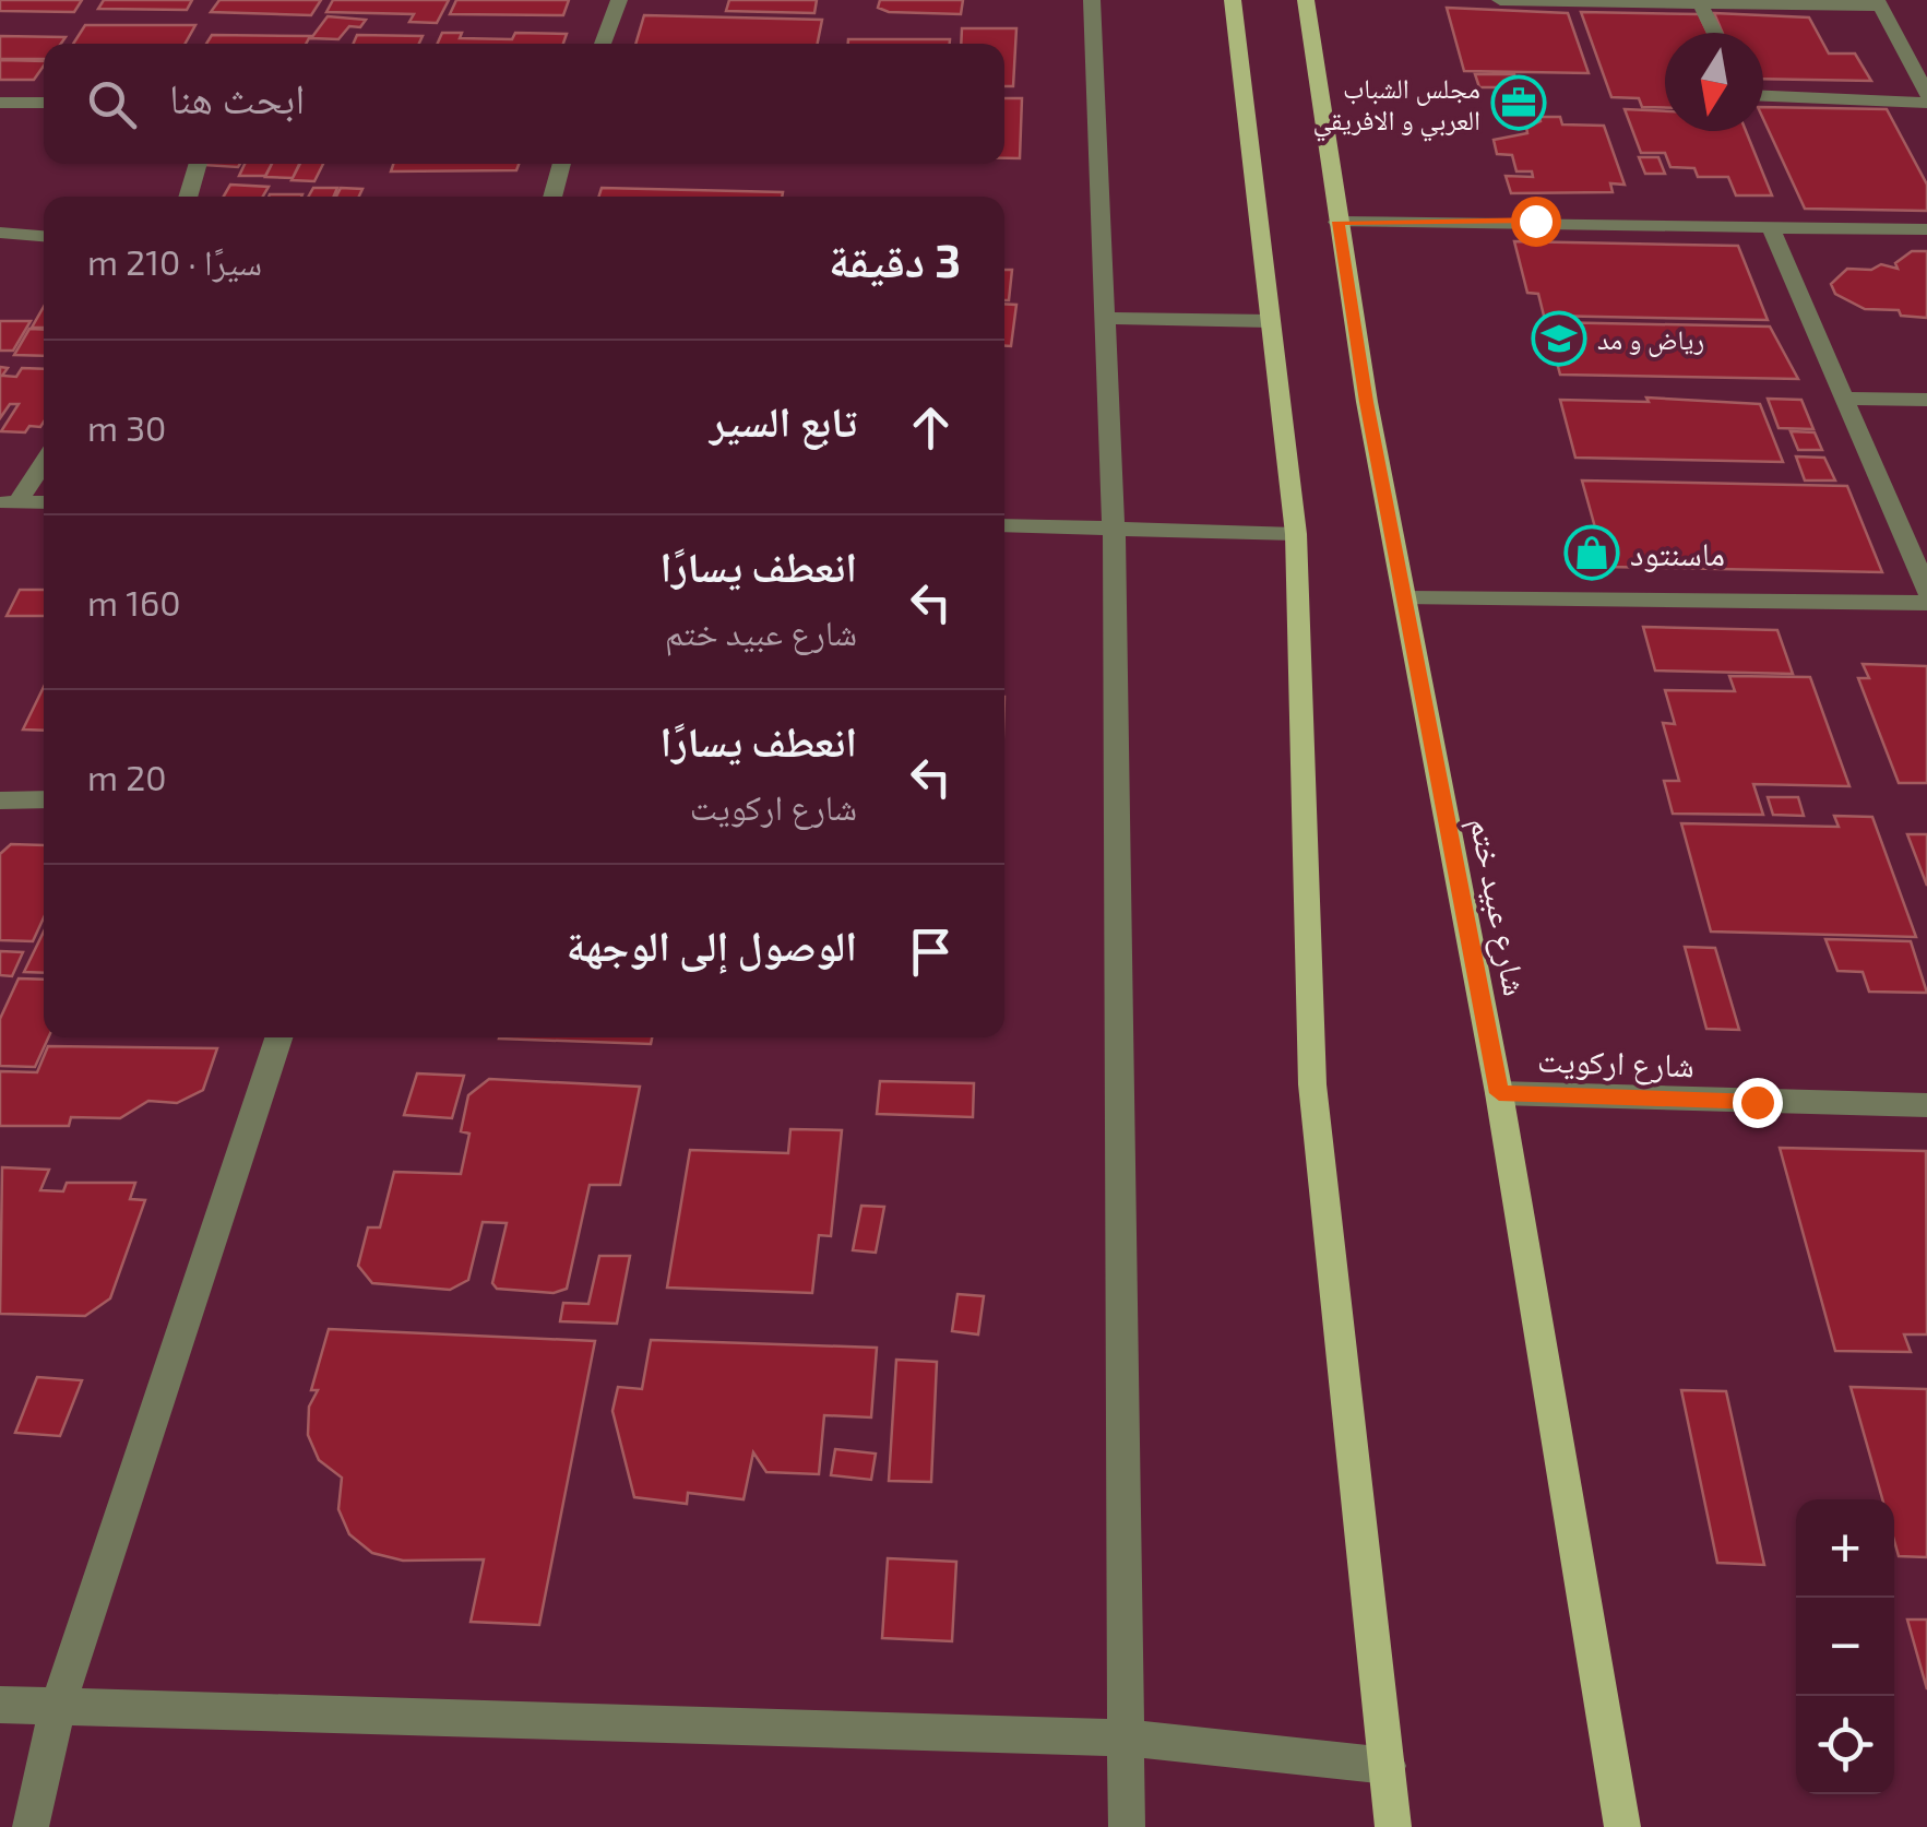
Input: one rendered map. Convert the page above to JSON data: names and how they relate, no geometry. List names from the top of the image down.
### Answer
{
  "streets": {
    "main road": ["شارع عبيد ختم"],
    "street": ["شارع اركويت"]
  },
  "crossings": [
    ["شارع عبيد ختم", "شارع اركويت"]
  ],
  "places": {
    "office": ["مجلس الشباب العربي و الافريقي"],
    "school or university": ["رياض و مد"],
    "shop": ["ماسنتود"]
  },
  "north": "bottom",
  "page": {
    "search": "ابحث هنا",
    "heading": ["3 دقيقة", "سيرًا · 210 m"],
    "list": [
      ["تابع السير", "30 m"],
      ["انعطف يسارًا", "شارع عبيد ختم", "160 m"],
      ["انعطف يسارًا", "شارع اركويت", "20 m"],
      "الوصول إلى الوجهة"
    ],
    "map_buttons": ["+", "−"]
  }
}
